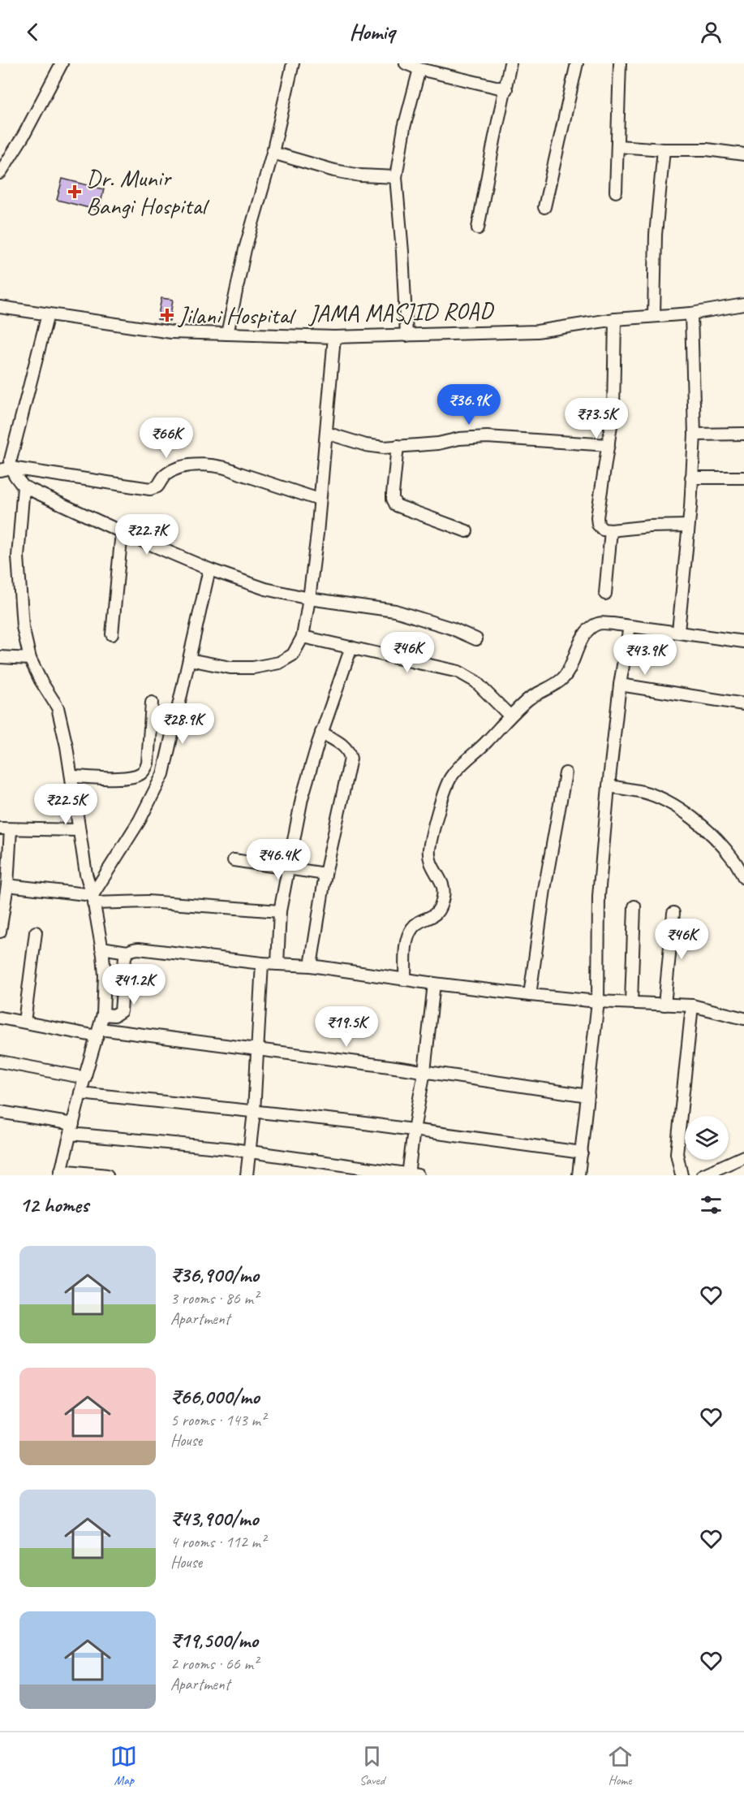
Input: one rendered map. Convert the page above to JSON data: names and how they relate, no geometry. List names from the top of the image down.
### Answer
{
  "streets": {
    "street": ["JAMA MASJID ROAD"]
  },
  "places": {
    "health": ["Dr. Munir Bangi Hospital", "Jilani Hospital"]
  },
  "page": {
    "header": "Homiq",
    "price": [
      "₹36.9K",
      "₹73.5K",
      "₹66K",
      "₹22.7K",
      "₹46K",
      "₹43.9K",
      "₹28.9K",
      "₹22.5K",
      "₹46.4K",
      "₹46K",
      "₹41.2K",
      "₹19.5K"
    ],
    "heading": "12 homes",
    "list": [
      {
        "name": "₹36,900/mo",
        "note": "3 rooms · 86 m² · Apartment"
      },
      {
        "name": "₹66,000/mo",
        "note": "5 rooms · 143 m² · House"
      },
      {
        "name": "₹43,900/mo",
        "note": "4 rooms · 112 m² · House"
      },
      {
        "name": "₹19,500/mo",
        "note": "2 rooms · 66 m² · Apartment"
      }
    ],
    "tabs": ["Map", "Saved", "Home"]
  }
}
